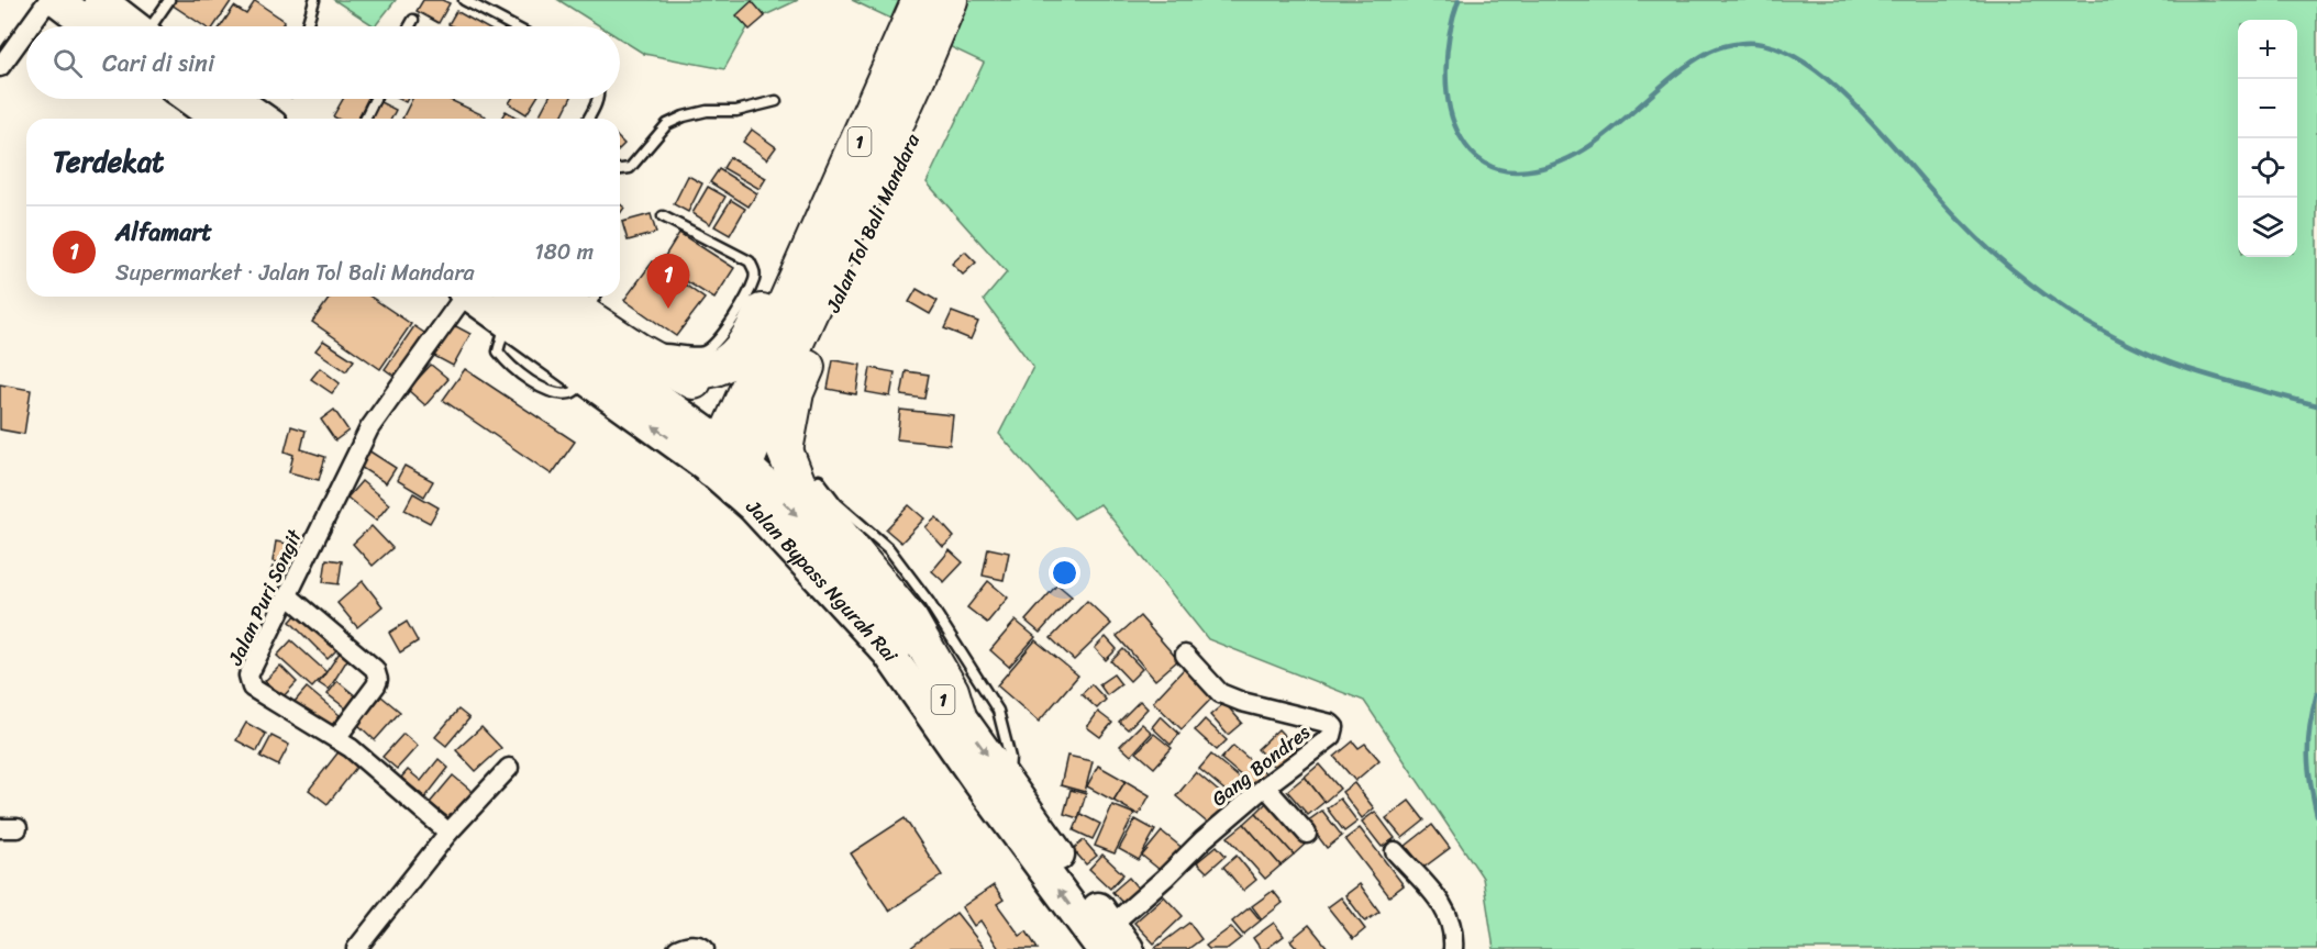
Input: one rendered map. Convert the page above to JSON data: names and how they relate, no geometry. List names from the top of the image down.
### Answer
{
  "streets": {
    "highway": ["1", "Jalan Tol Bali Mandara", "Jalan Bypass Ngurah Rai"],
    "street": ["Jalan Puri Songit", "Gang Bondres"]
  },
  "crossings": [
    ["1", "Jalan Tol Bali Mandara"],
    ["Jalan Tol Bali Mandara", "Jalan Bypass Ngurah Rai"],
    ["Jalan Bypass Ngurah Rai", "Gang Bondres"]
  ],
  "page": {
    "map_buttons": ["+", "−"],
    "search": "Cari di sini",
    "heading": "Terdekat",
    "list": [
      {
        "mark": "1",
        "name": "Alfamart",
        "note": "Supermarket · Jalan Tol Bali Mandara",
        "value": "180 m"
      }
    ],
    "pins": "1"
  }
}
